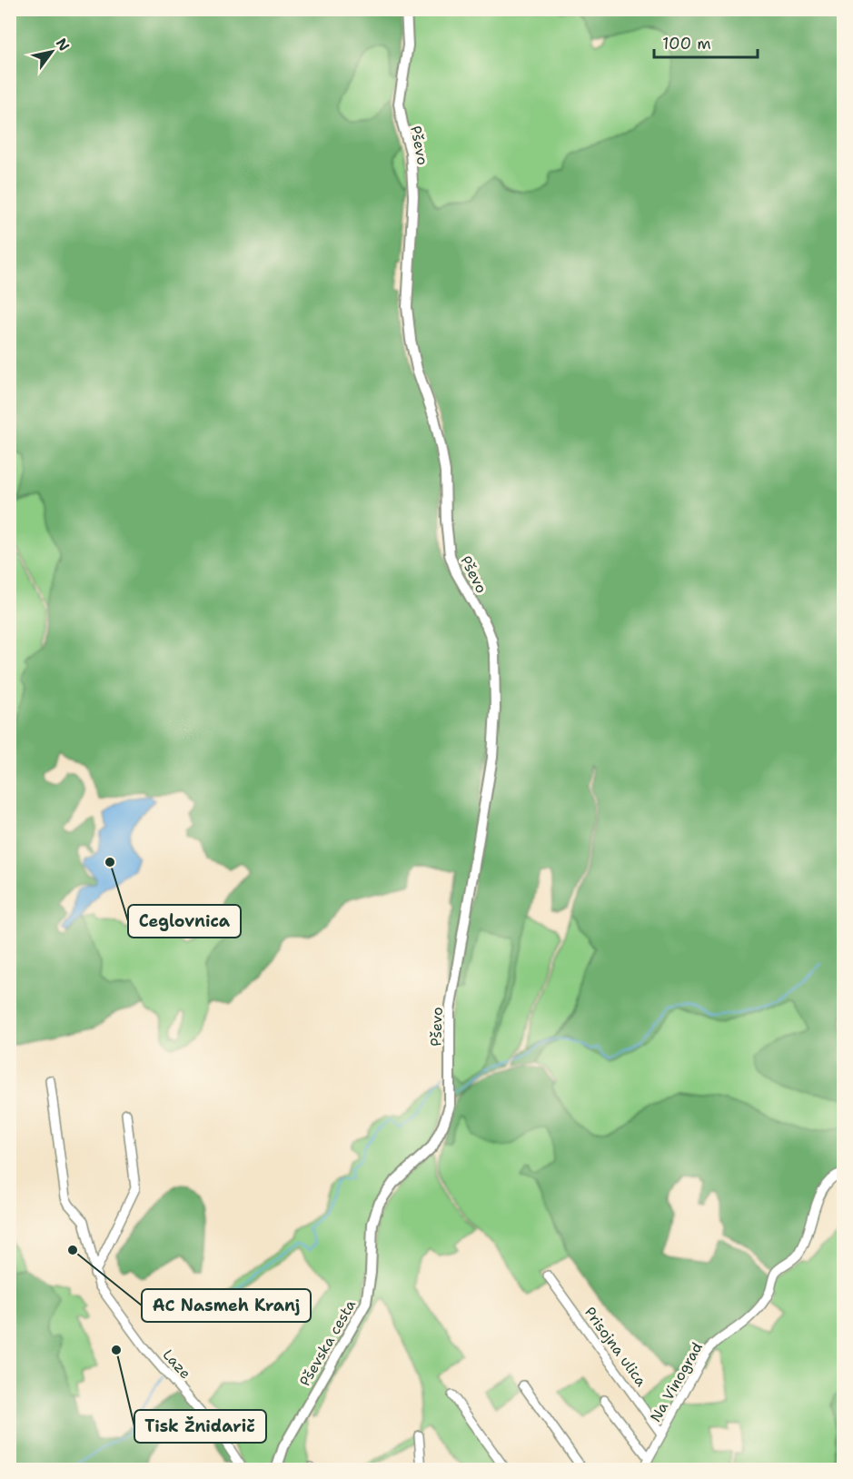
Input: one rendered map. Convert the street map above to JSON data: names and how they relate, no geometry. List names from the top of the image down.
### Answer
{
  "streets": {
    "street": [
      "Pševo",
      "Pševska cesta",
      "Prisojna ulica",
      "Laze",
      "Na Vinograd"
    ]
  },
  "crossings": [
    ["Pševo", "Pševska cesta"],
    ["Prisojna ulica", "Na Vinograd"]
  ],
  "places": ["Ceglovnica", "AC Nasmeh Kranj", "Tisk Žnidarič"],
  "scale_bar": "100 m",
  "north": "top right"
}
